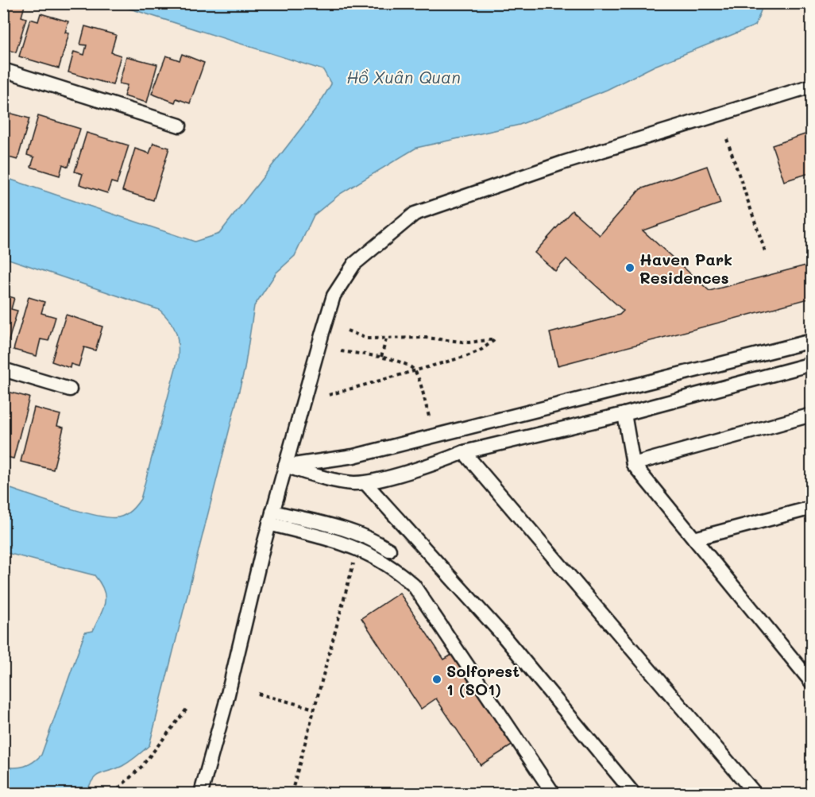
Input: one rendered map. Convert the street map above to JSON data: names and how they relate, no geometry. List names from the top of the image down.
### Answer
{
  "water": ["Hồ Xuân Quan"],
  "places": ["Haven Park Residences", "Solforest 1 (SO1)"]
}
